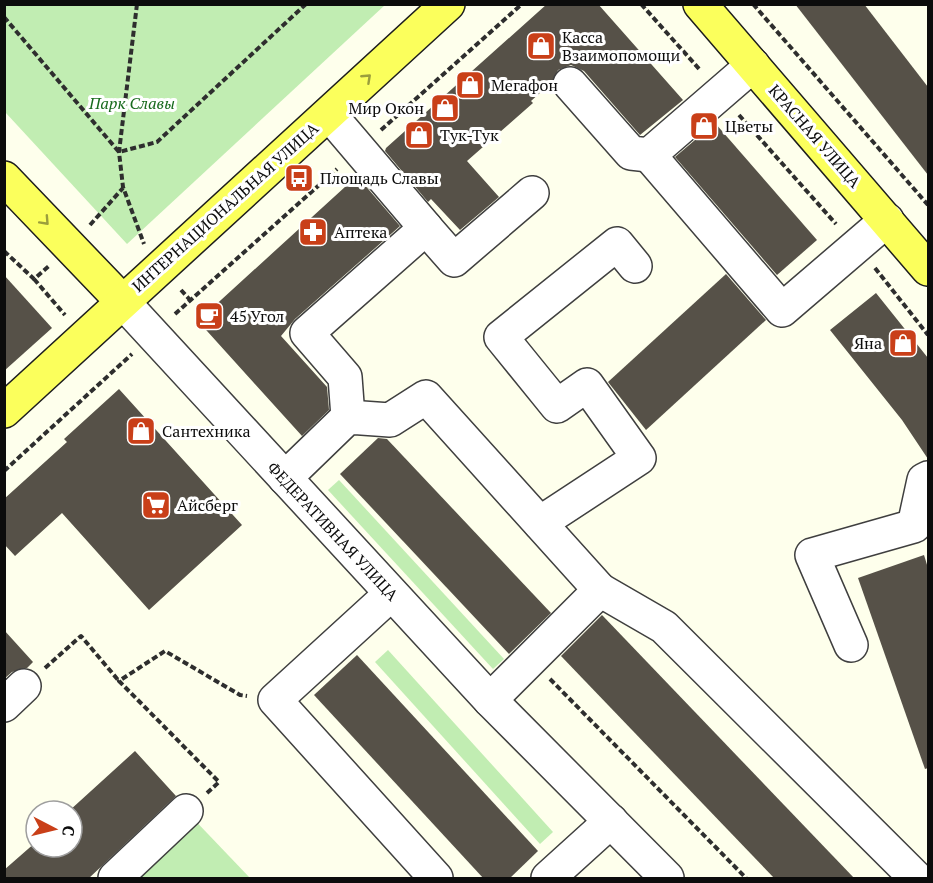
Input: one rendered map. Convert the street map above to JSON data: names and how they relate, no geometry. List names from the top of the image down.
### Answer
{
  "streets": {
    "main road": ["КРАСНАЯ УЛИЦА", "ИНТЕРНАЦИОНАЛЬНАЯ УЛИЦА", "ФЕДЕРАТИВНАЯ УЛИЦА"]
  },
  "crossings": [
    ["ИНТЕРНАЦИОНАЛЬНАЯ УЛИЦА", "ФЕДЕРАТИВНАЯ УЛИЦА"]
  ],
  "parks": ["Парк Славы"],
  "places": {
    "shop": [
      "Касса Взаимопомощи",
      "Мегафон",
      "Мир Окон",
      "Цветы",
      "Тук-Тук",
      "Яна",
      "Сантехника"
    ],
    "bus stop": ["Площадь Славы"],
    "pharmacy": ["Аптека"],
    "cafe": ["45 Угол"],
    "supermarket": ["Айсберг"]
  },
  "north": "right"
}
